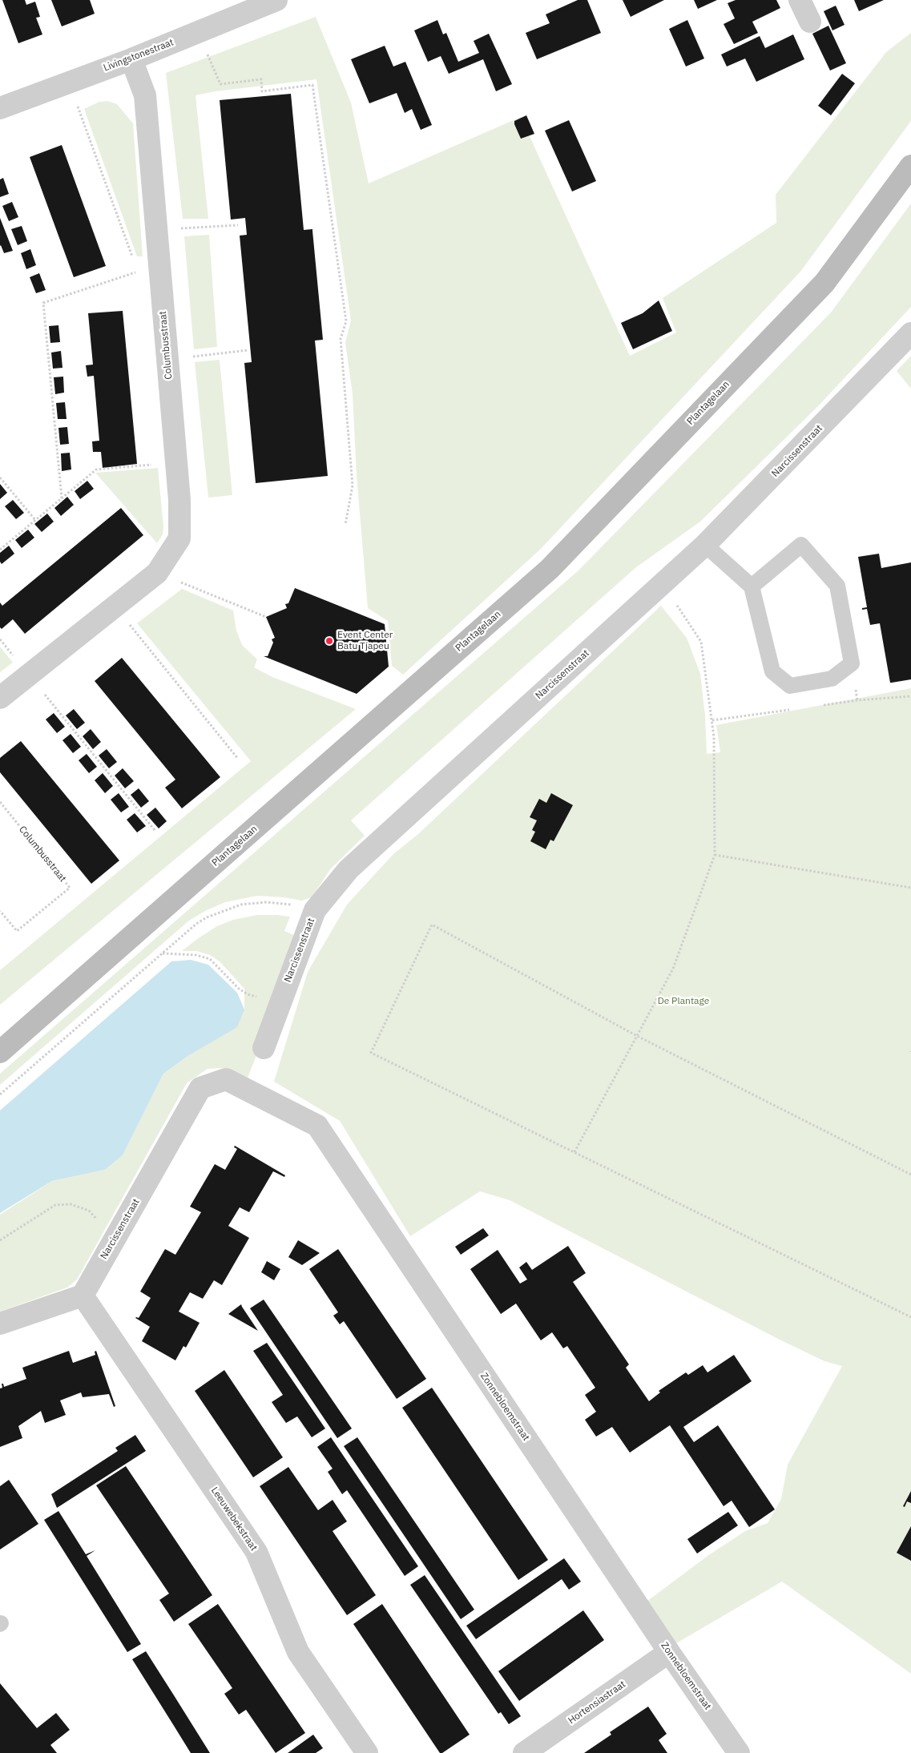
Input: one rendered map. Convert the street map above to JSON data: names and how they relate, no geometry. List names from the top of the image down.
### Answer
{
  "streets": {
    "main road": ["Plantagelaan"],
    "street": [
      "Livingstonestraat",
      "Columbusstraat",
      "Narcissenstraat",
      "Zonnebloemstraat",
      "Leeuwebekstraat",
      "Hortensiastraat"
    ]
  },
  "crossings": [
    ["Livingstonestraat", "Columbusstraat"],
    ["Narcissenstraat", "Zonnebloemstraat"],
    ["Narcissenstraat", "Leeuwebekstraat"],
    ["Zonnebloemstraat", "Hortensiastraat"]
  ],
  "parks": ["De Plantage"],
  "places": ["Event Center Batu Tjapeu"]
}
